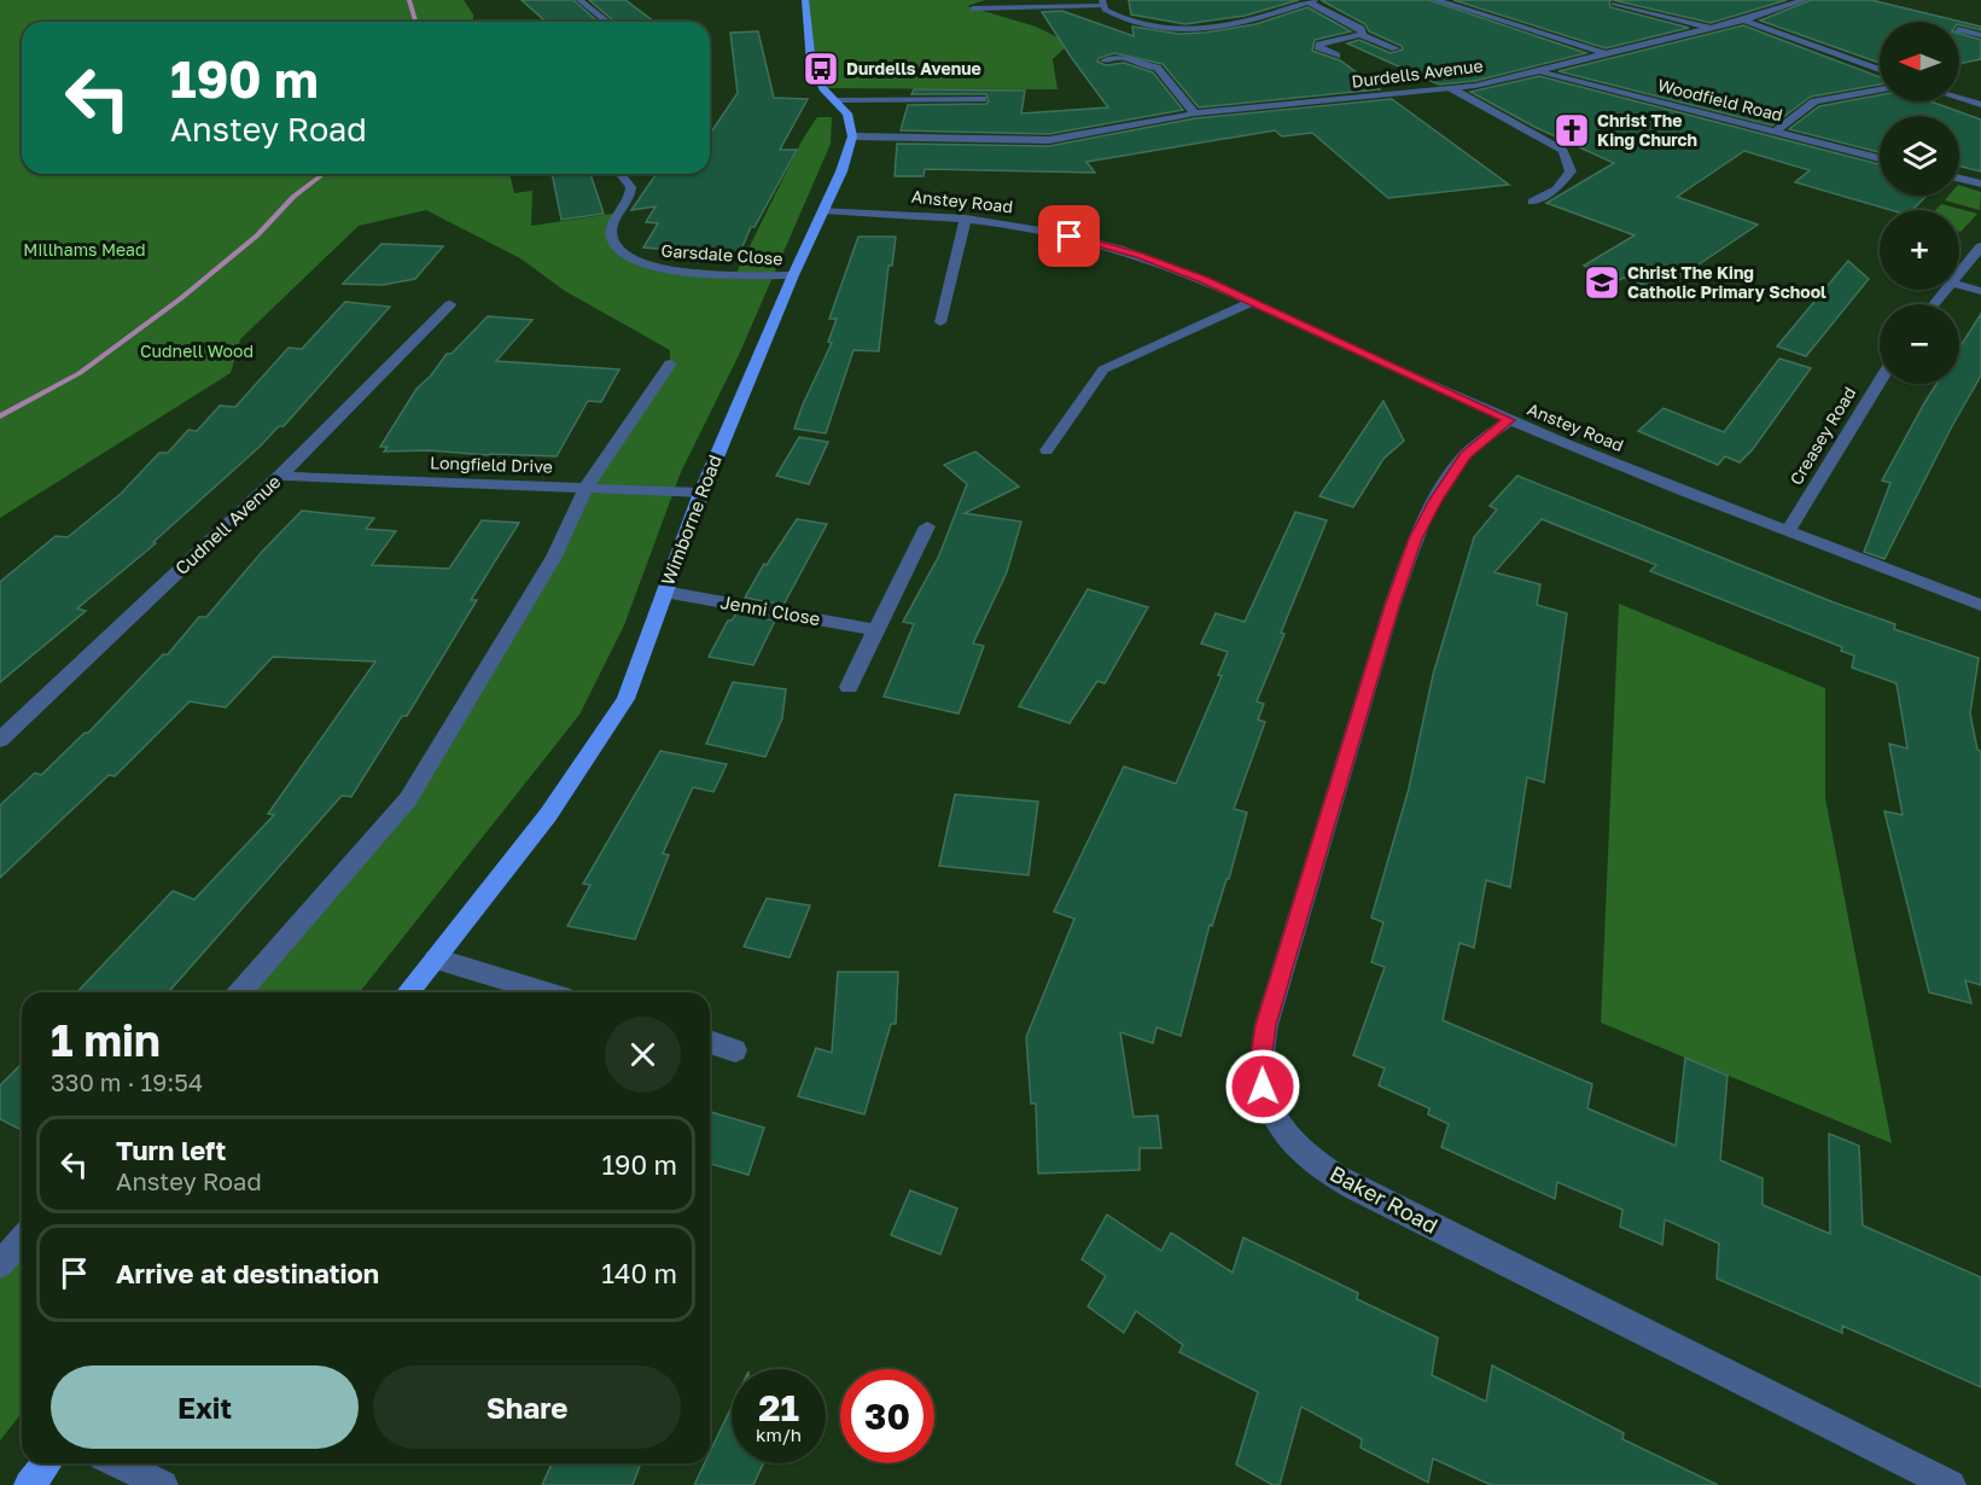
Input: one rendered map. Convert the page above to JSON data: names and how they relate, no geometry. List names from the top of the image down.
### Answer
{
  "streets": {
    "main road": ["Wimborne Road"],
    "street": [
      "Durdells Avenue",
      "Woodfield Road",
      "Anstey Road",
      "Garsdale Close",
      "Creasey Road",
      "Longfield Drive",
      "Cudnell Avenue",
      "Jenni Close",
      "Baker Road"
    ]
  },
  "crossings": [
    ["Durdells Avenue", "Woodfield Road"],
    ["Durdells Avenue", "Wimborne Road"],
    ["Anstey Road", "Creasey Road"],
    ["Anstey Road", "Wimborne Road"],
    ["Anstey Road", "Baker Road"],
    ["Garsdale Close", "Wimborne Road"],
    ["Longfield Drive", "Wimborne Road"],
    ["Longfield Drive", "Cudnell Avenue"],
    ["Wimborne Road", "Jenni Close"]
  ],
  "parks": ["Millhams Mead", "Cudnell Wood"],
  "places": {
    "bus stop": ["Durdells Avenue"],
    "church": ["Christ The King Church"],
    "school or university": ["Christ The King Catholic Primary School"]
  },
  "north": "left",
  "page": {
    "map_buttons": ["+", "−"],
    "turn": ["190 m", "Anstey Road"],
    "heading": ["1 min", "330 m · 19:54"],
    "list": [
      {
        "name": "Turn left",
        "note": "Anstey Road",
        "value": "190 m"
      },
      {
        "name": "Arrive at destination",
        "value": "140 m"
      }
    ],
    "buttons": ["Exit", "Share"],
    "speed": "21 km/h",
    "limit": "30"
  }
}
